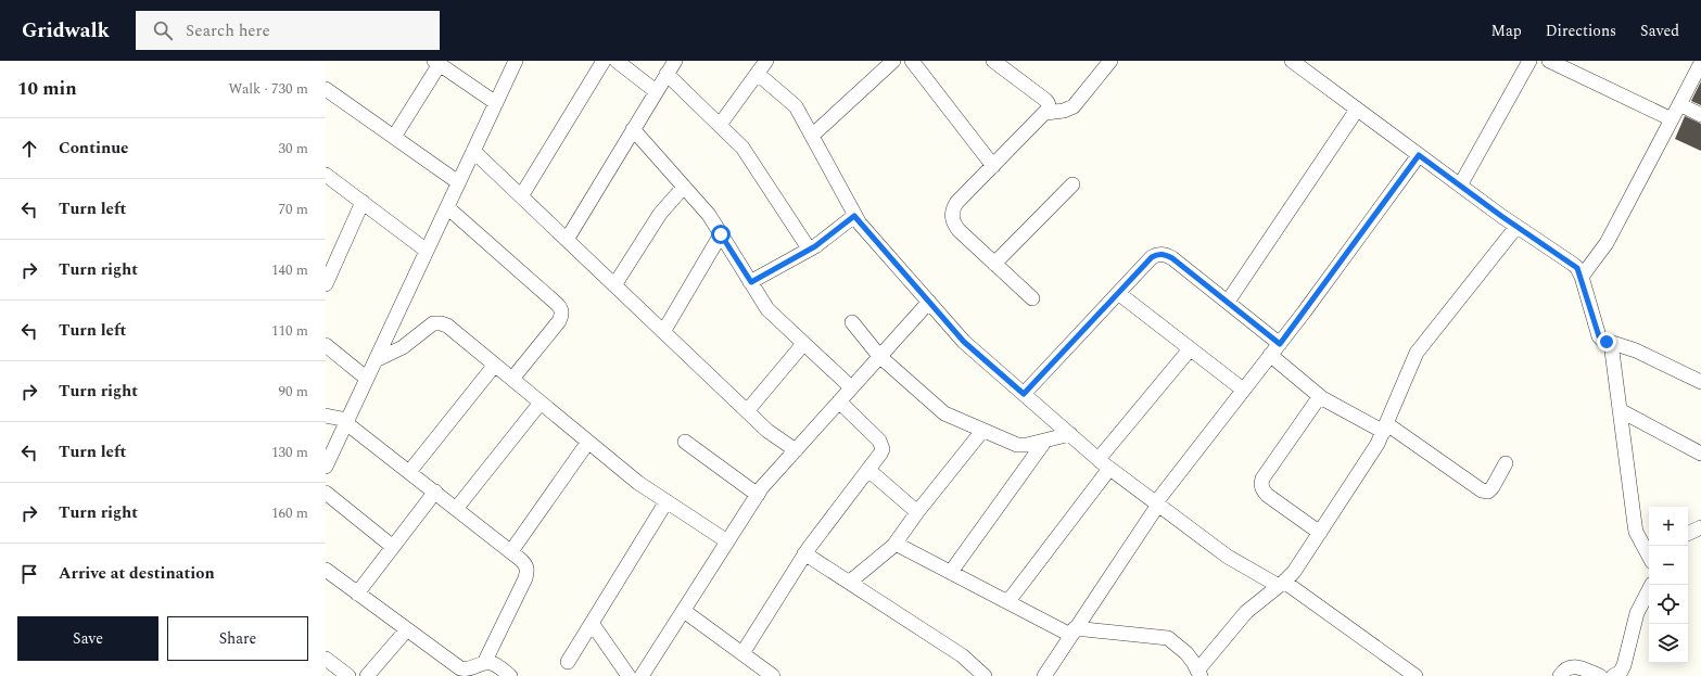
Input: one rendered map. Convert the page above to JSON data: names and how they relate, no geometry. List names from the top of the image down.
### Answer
{
  "page": {
    "header": "Gridwalk",
    "search": "Search here",
    "nav": ["Map", "Directions", "Saved"],
    "heading": ["10 min", "Walk · 730 m"],
    "list": [
      ["Continue", "30 m"],
      ["Turn left", "70 m"],
      ["Turn right", "140 m"],
      ["Turn left", "110 m"],
      ["Turn right", "90 m"],
      ["Turn left", "130 m"],
      ["Turn right", "160 m"],
      "Arrive at destination"
    ],
    "map_buttons": ["+", "−"],
    "buttons": ["Save", "Share"]
  }
}
